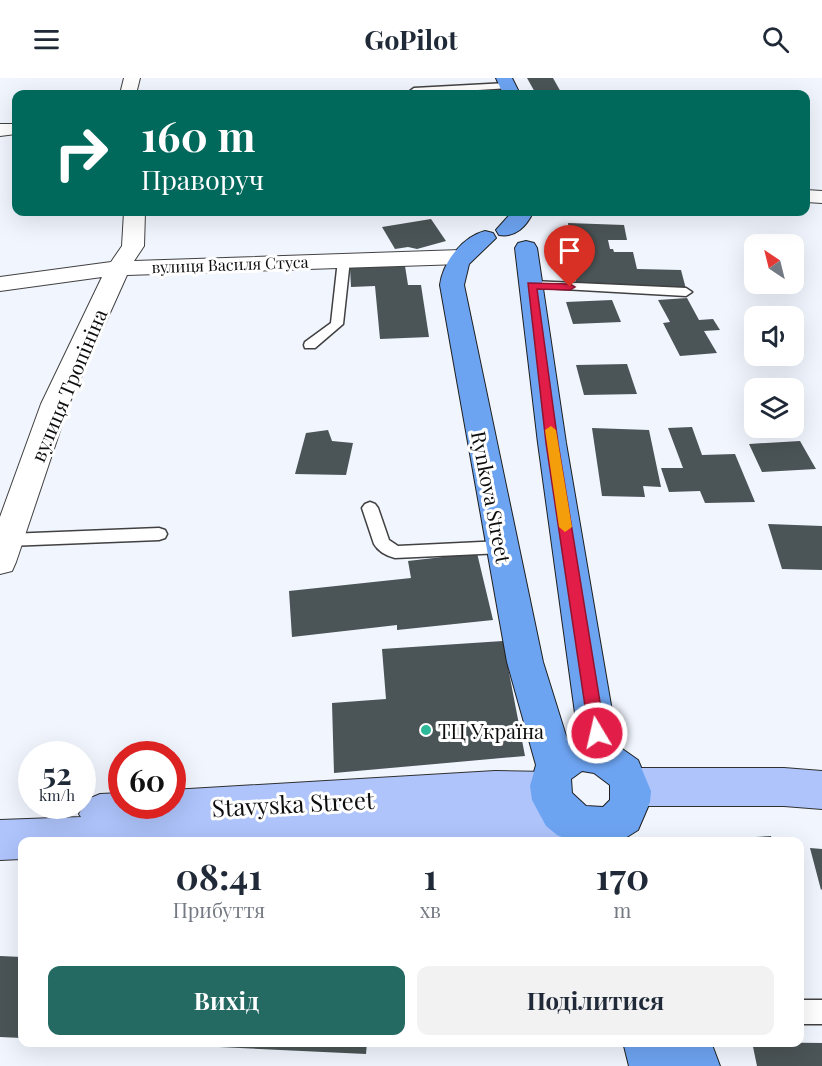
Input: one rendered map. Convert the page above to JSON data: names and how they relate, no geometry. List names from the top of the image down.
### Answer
{
  "streets": {
    "main road": ["Rynkova Street", "Stavyska Street"],
    "street": ["вулиця Василя Стуса", "вулиця Тропініна"]
  },
  "crossings": [
    ["вулиця Василя Стуса", "вулиця Тропініна"],
    ["вулиця Василя Стуса", "Rynkova Street"],
    ["Rynkova Street", "Stavyska Street"]
  ],
  "places": ["ТЦ Україна"],
  "north": "top left",
  "page": {
    "header": "GoPilot",
    "turn": ["160 m", "Праворуч"],
    "speed": "52 km/h",
    "limit": "60",
    "eta": [
      "08:41",
      "Прибуття",
      "1",
      "хв",
      "170",
      "m"
    ],
    "buttons": ["Вихід", "Поділитися"]
  }
}
